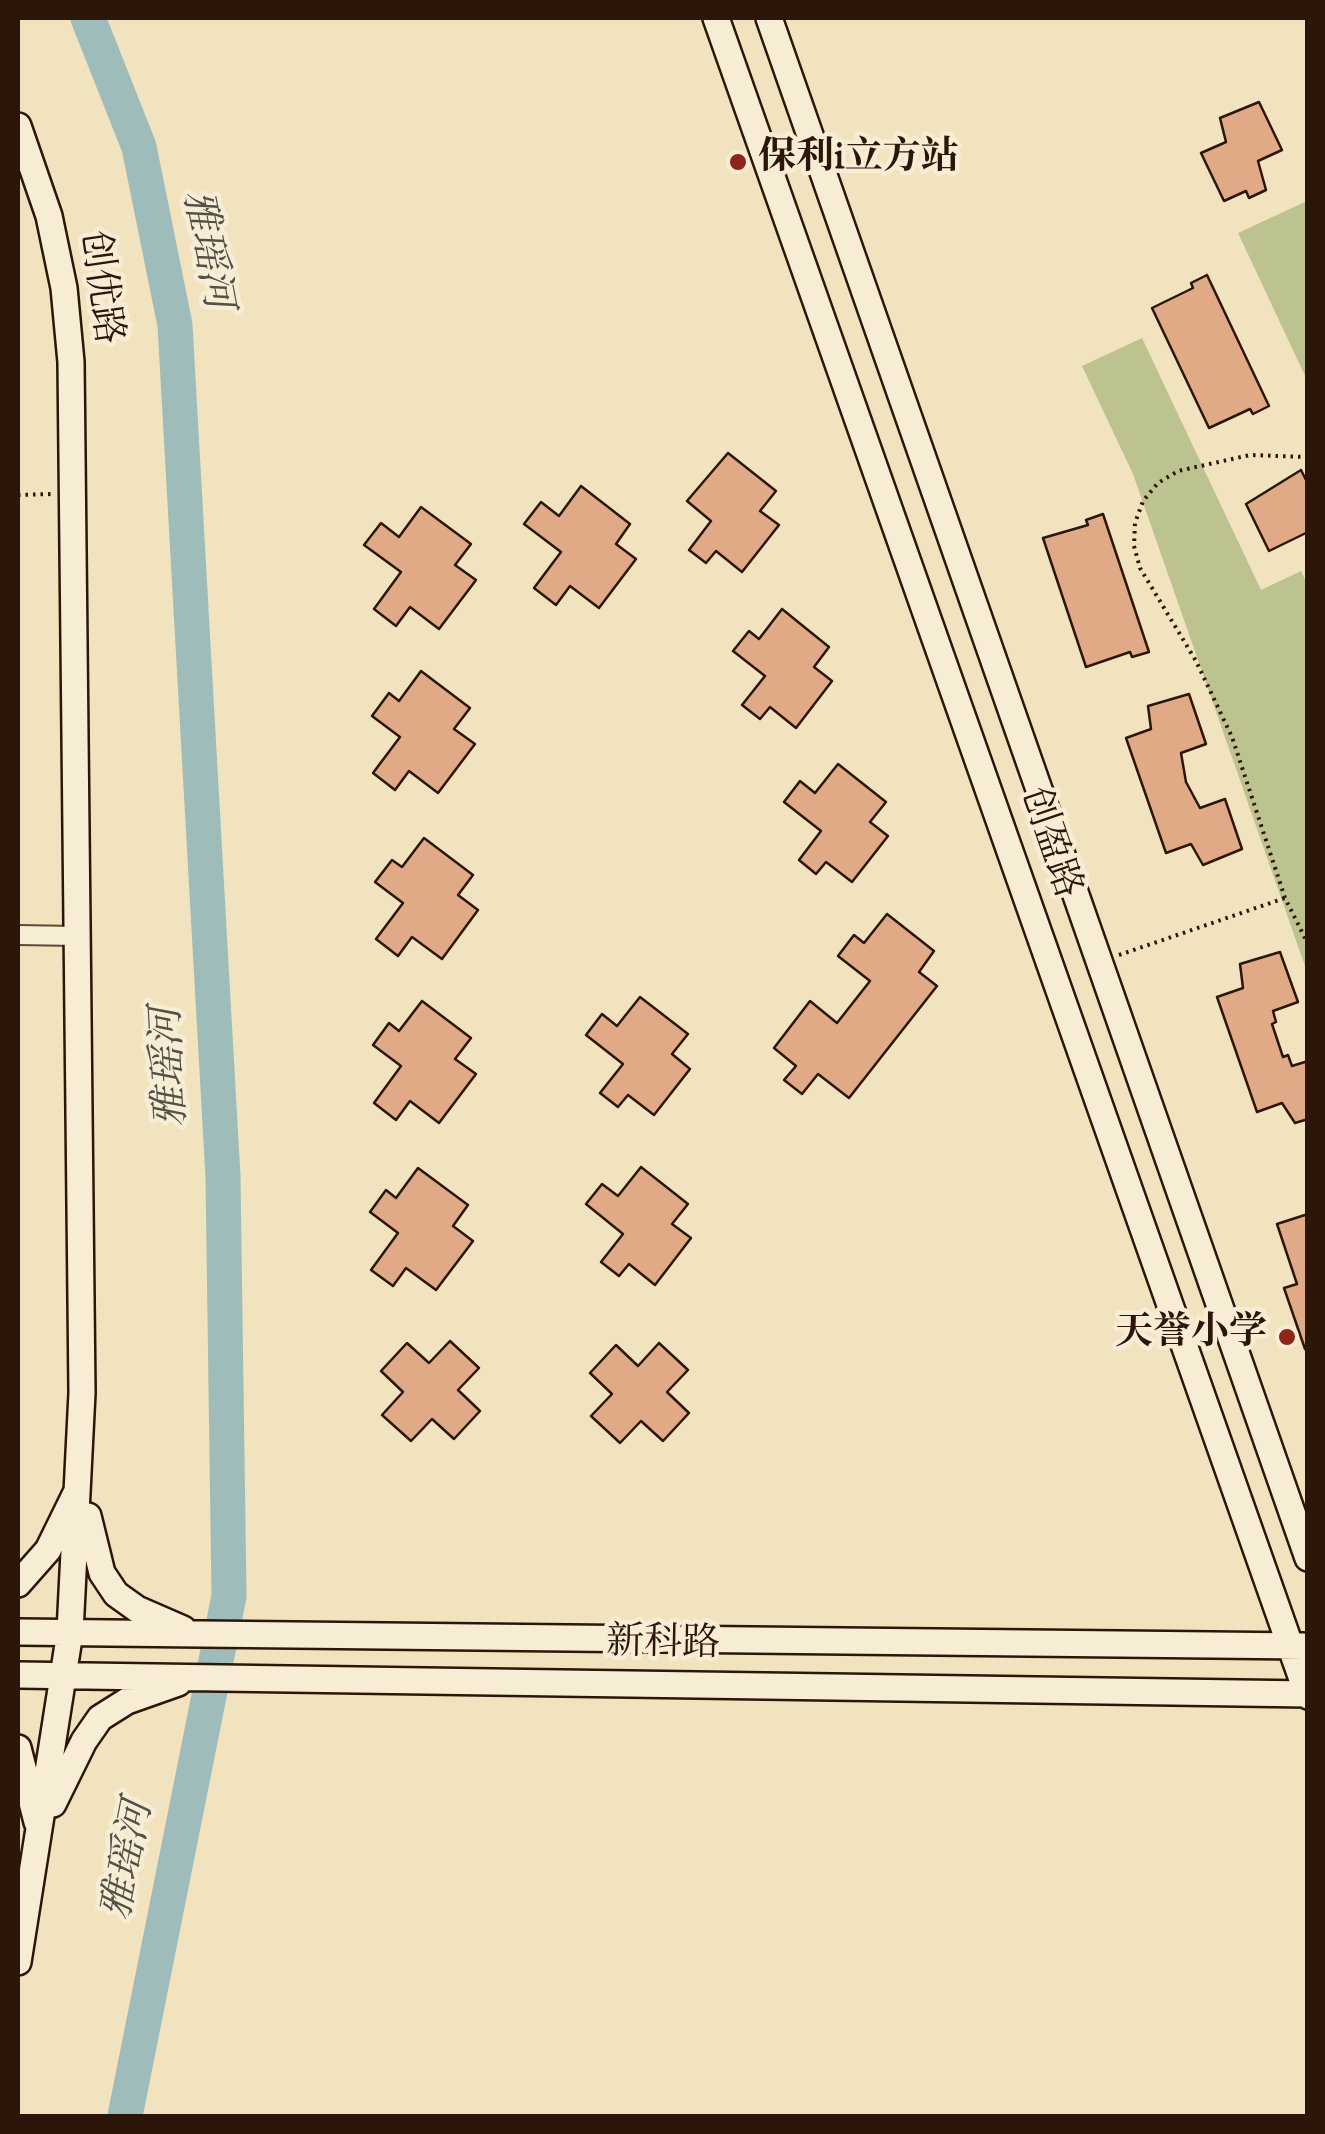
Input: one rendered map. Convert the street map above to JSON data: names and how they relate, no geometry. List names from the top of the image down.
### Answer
{
  "streets": {
    "street": ["创优路", "创盈路", "新科路"]
  },
  "crossings": [
    ["创优路", "新科路"],
    ["创盈路", "新科路"]
  ],
  "water": ["雅瑶河"],
  "places": ["保利i立方站", "天誉小学"]
}
